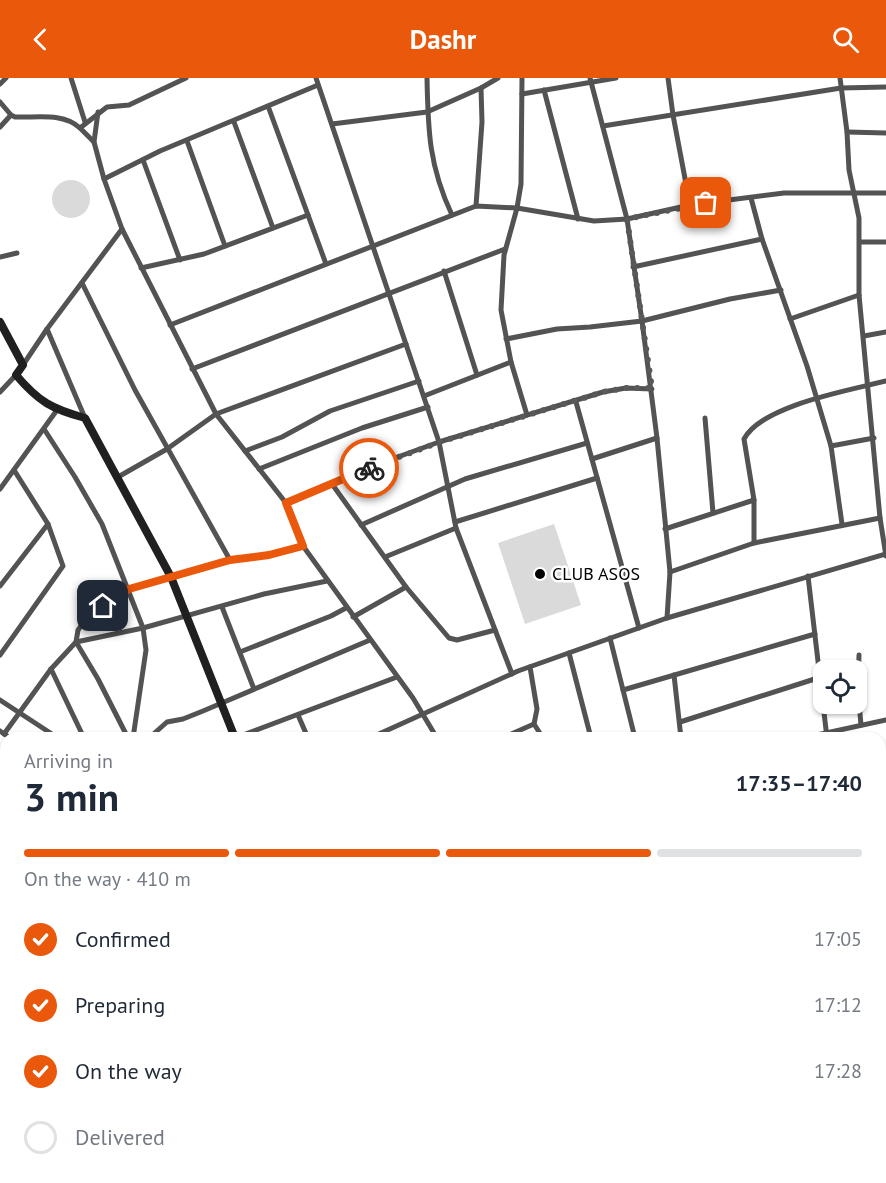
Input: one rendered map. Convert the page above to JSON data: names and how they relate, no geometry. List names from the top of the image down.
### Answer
{
  "places": ["CLUB ASOS"],
  "page": {
    "header": "Dashr",
    "heading": ["3 min", "Arriving in", "17:35–17:40"],
    "bar": "On the way · 410 m",
    "list": [
      ["Confirmed", "17:05"],
      ["Preparing", "17:12"],
      ["On the way", "17:28"],
      "Delivered"
    ]
  }
}
